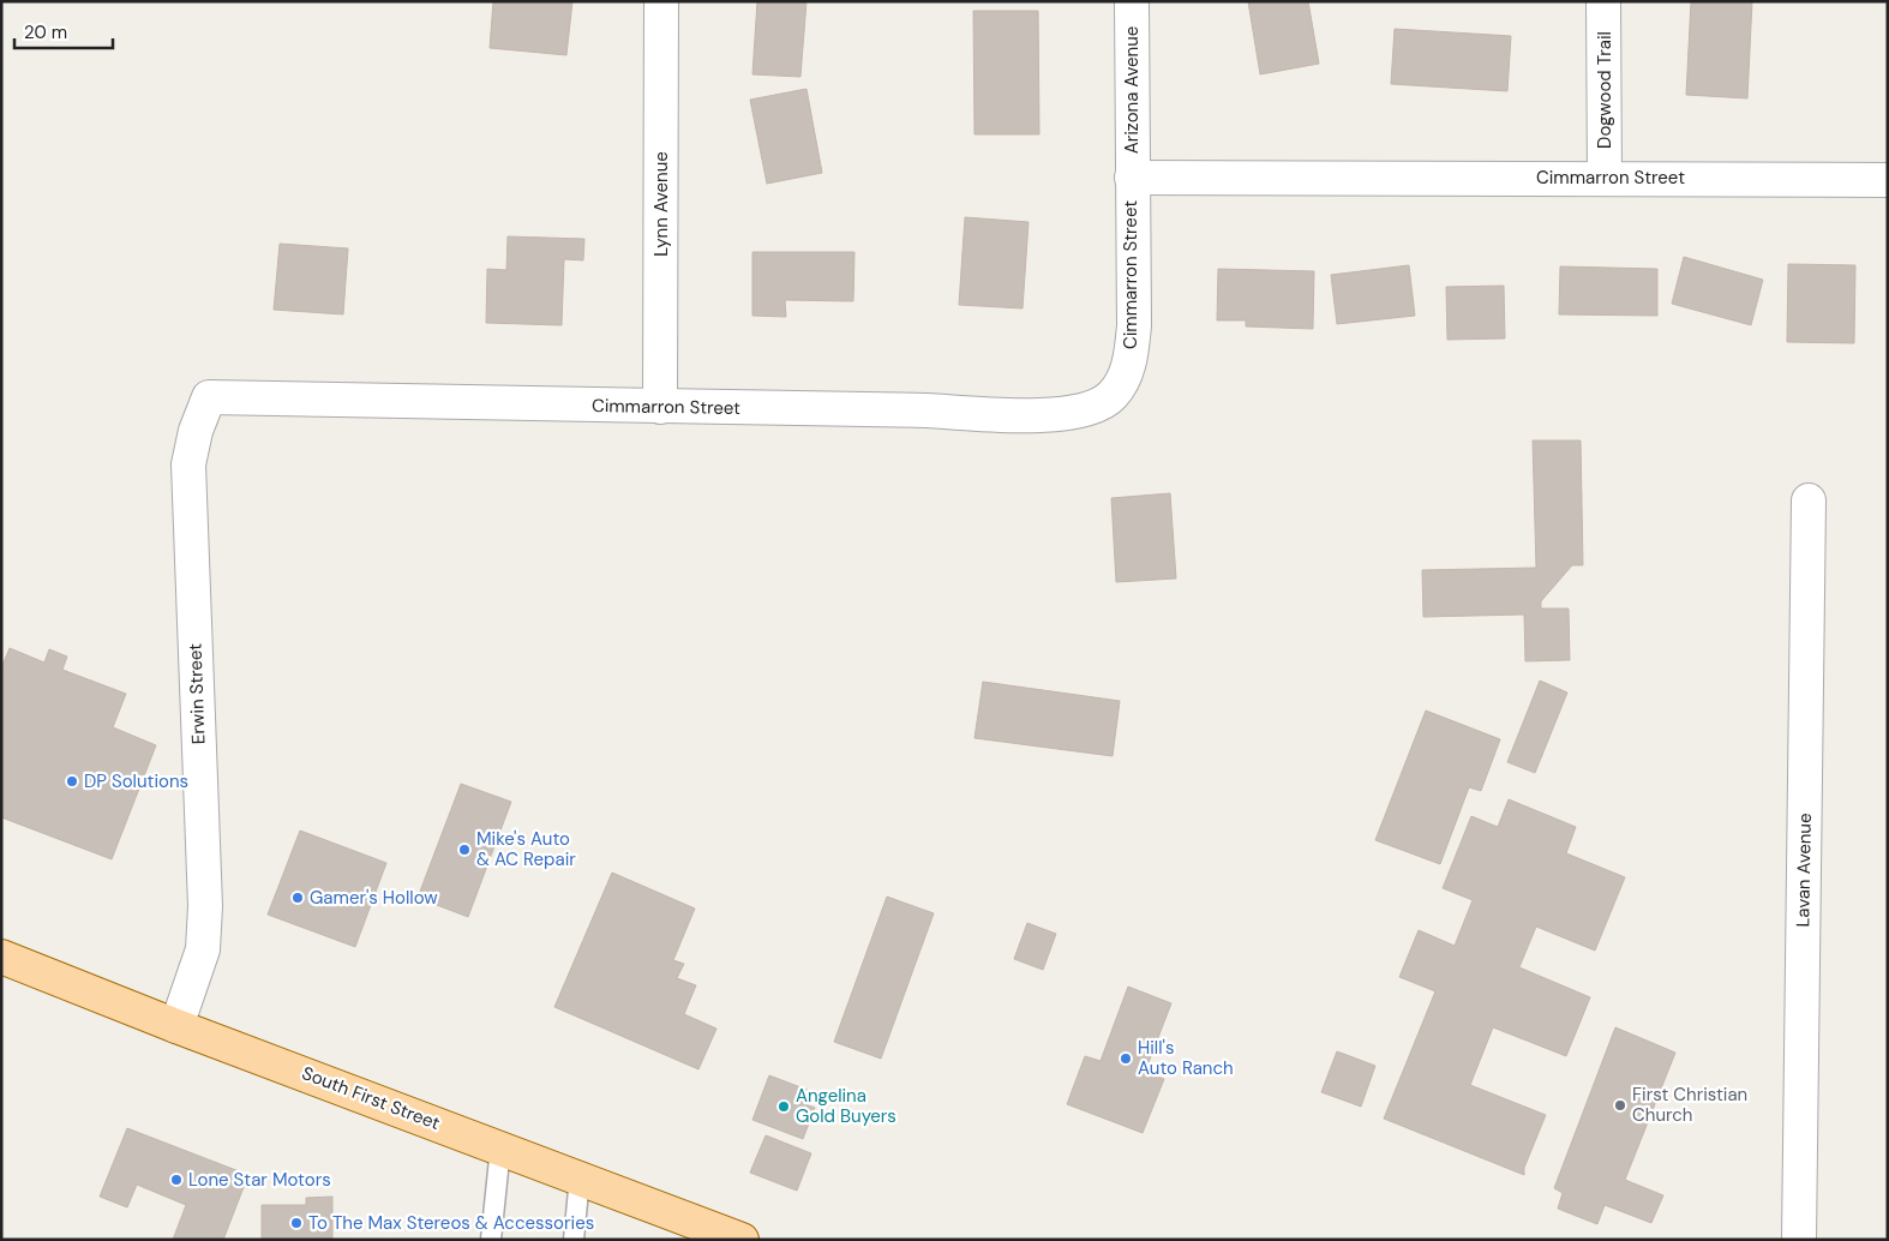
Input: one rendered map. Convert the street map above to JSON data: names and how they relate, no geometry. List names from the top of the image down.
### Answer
{
  "streets": {
    "main road": ["South First Street"],
    "street": [
      "Arizona Avenue",
      "Dogwood Trail",
      "Cimmarron Street",
      "Lynn Avenue",
      "Erwin Street",
      "Lavan Avenue"
    ]
  },
  "crossings": [
    ["Arizona Avenue", "Cimmarron Street"],
    ["Dogwood Trail", "Cimmarron Street"],
    ["Cimmarron Street", "Lynn Avenue"],
    ["Cimmarron Street", "Erwin Street"],
    ["Erwin Street", "South First Street"]
  ],
  "places": [
    "DP Solutions",
    "Mike's Auto & AC Repair",
    "Gamer's Hollow",
    "Hill's Auto Ranch",
    "First Christian Church",
    "Angelina Gold Buyers",
    "Lone Star Motors",
    "To The Max Stereos & Accessories"
  ],
  "scale_bar": "20 m"
}
